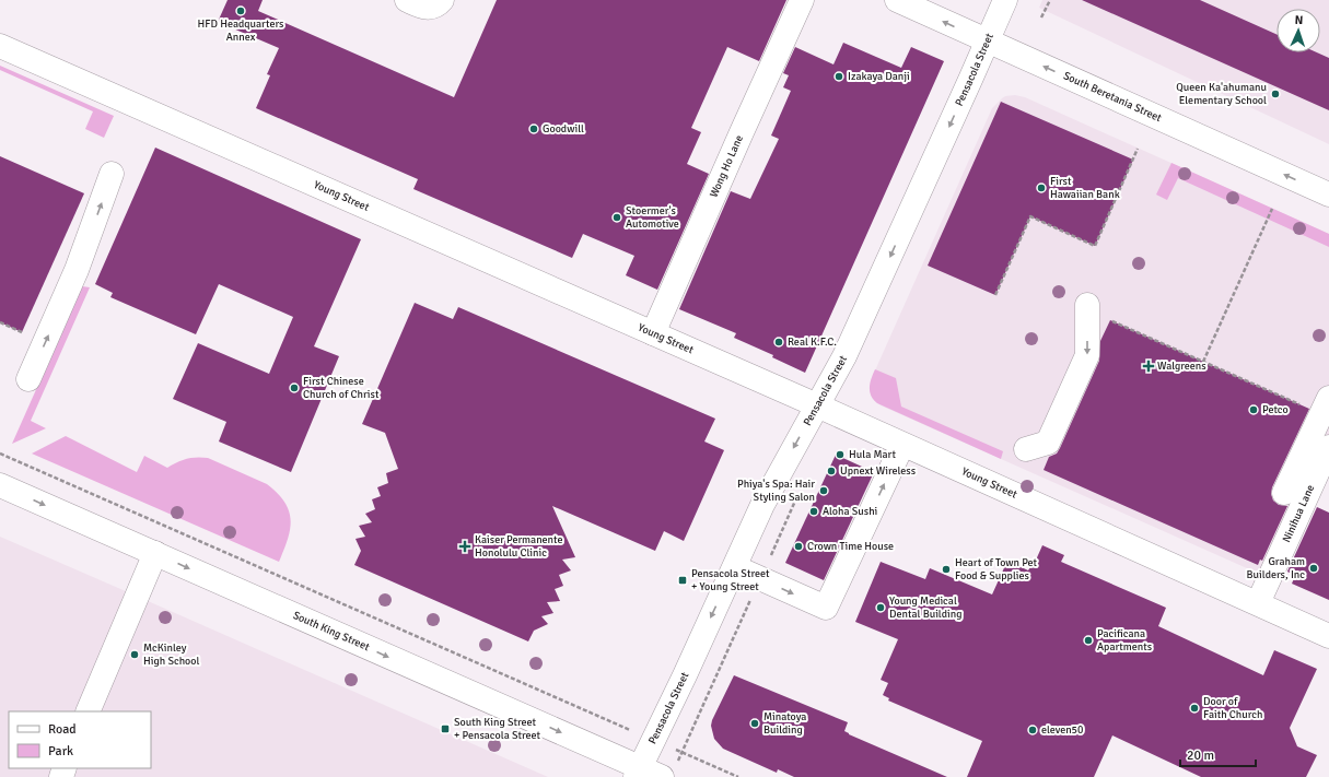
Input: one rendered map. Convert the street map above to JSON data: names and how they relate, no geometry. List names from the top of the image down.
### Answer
{
  "streets": {
    "main road": [
      "Pensacola Street",
      "South Beretania Street",
      "Wong Ho Lane",
      "Young Street",
      "Ninihua Lane",
      "South King Street"
    ]
  },
  "crossings": [
    ["Pensacola Street", "South Beretania Street"],
    ["Pensacola Street", "Young Street"],
    ["Pensacola Street", "South King Street"],
    ["Wong Ho Lane", "Young Street"],
    ["Young Street", "Ninihua Lane"]
  ],
  "one_way": ["Pensacola Street", "South Beretania Street", "South King Street"],
  "places": {
    "other": [
      "HFD Headquarters Annex",
      "Izakaya Danji",
      "Queen Ka'ahumanu Elementary School",
      "Goodwill",
      "First Hawaiian Bank",
      "Stoermer's Automotive",
      "Real K.F.C.",
      "First Chinese Church of Christ",
      "Petco",
      "Hula Mart",
      "Upnext Wireless",
      "Phiya's Spa: Hair Styling Salon",
      "Aloha Sushi",
      "Crown Time House",
      "Graham Builders, Inc",
      "Heart of Town Pet Food & Supplies",
      "Young Medical Dental Building",
      "Pacificana Apartments",
      "McKinley High School",
      "Door of Faith Church",
      "Minatoya Building",
      "eleven50"
    ],
    "health": ["Walgreens", "Kaiser Permanente Honolulu Clinic"],
    "transit": ["Pensacola Street + Young Street", "South King Street + Pensacola Street"]
  },
  "legend": ["Road", "Park"],
  "scale_bar": "20 m",
  "north": "top"
}
